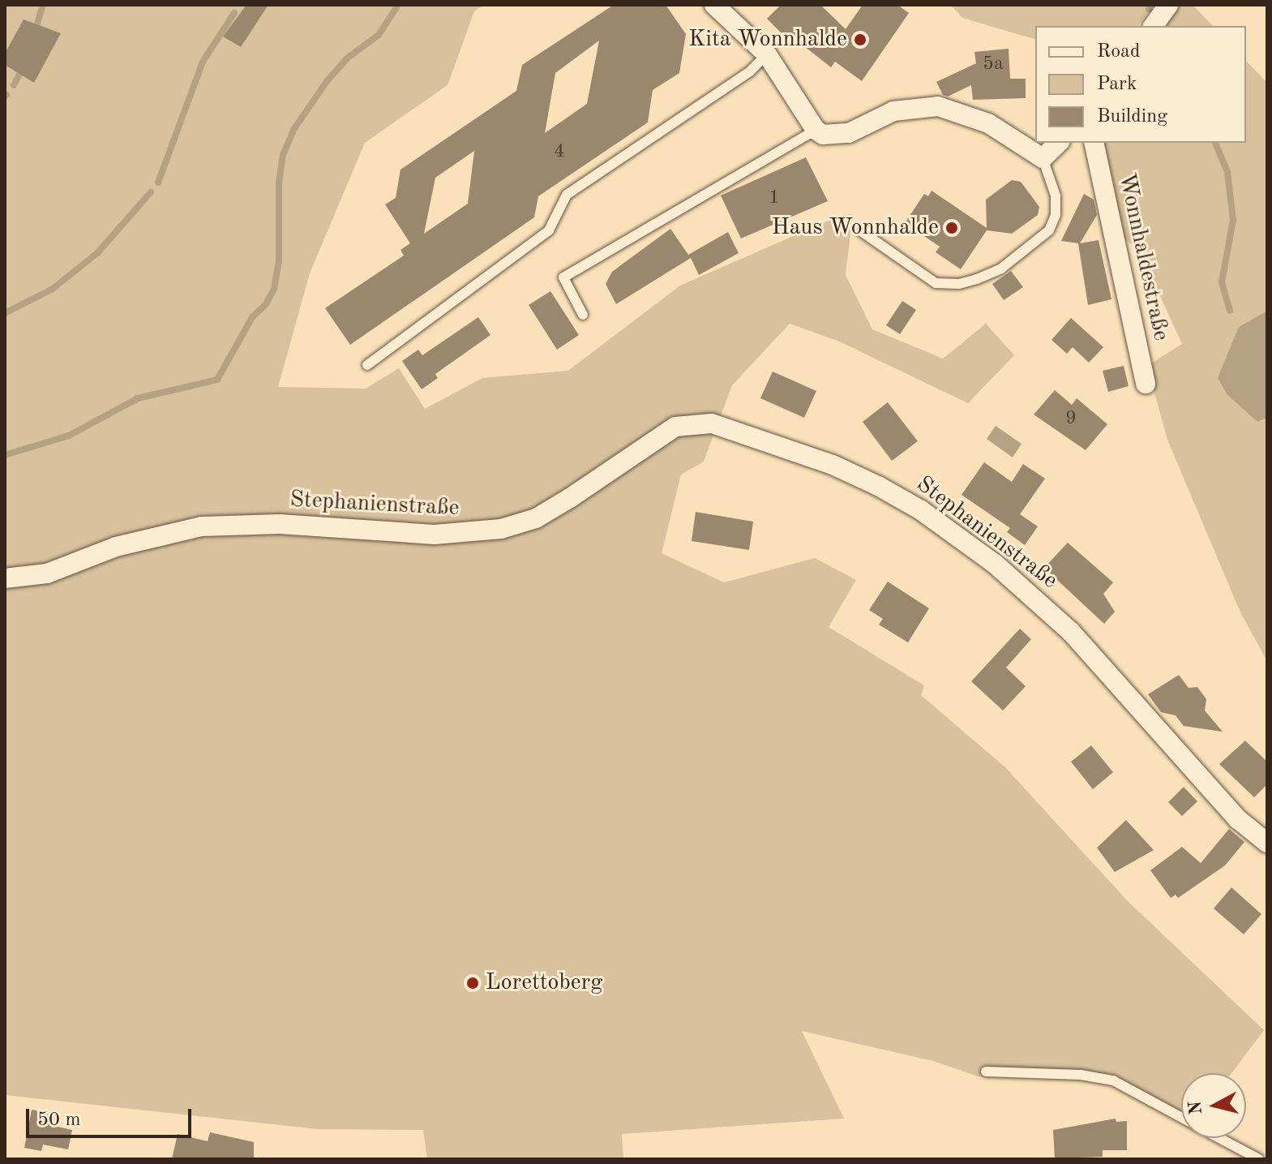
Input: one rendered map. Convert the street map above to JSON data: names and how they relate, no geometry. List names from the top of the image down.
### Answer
{
  "streets": {
    "street": ["Wonnhaldestraße", "Stephanienstraße"]
  },
  "places": ["Kita Wonnhalde", "Haus Wonnhalde", "Lorettoberg"],
  "house_numbers": [
    "5a",
    "4",
    "1",
    "9"
  ],
  "legend": ["Road", "Park", "Building"],
  "scale_bar": "50 m",
  "north": "left"
}
